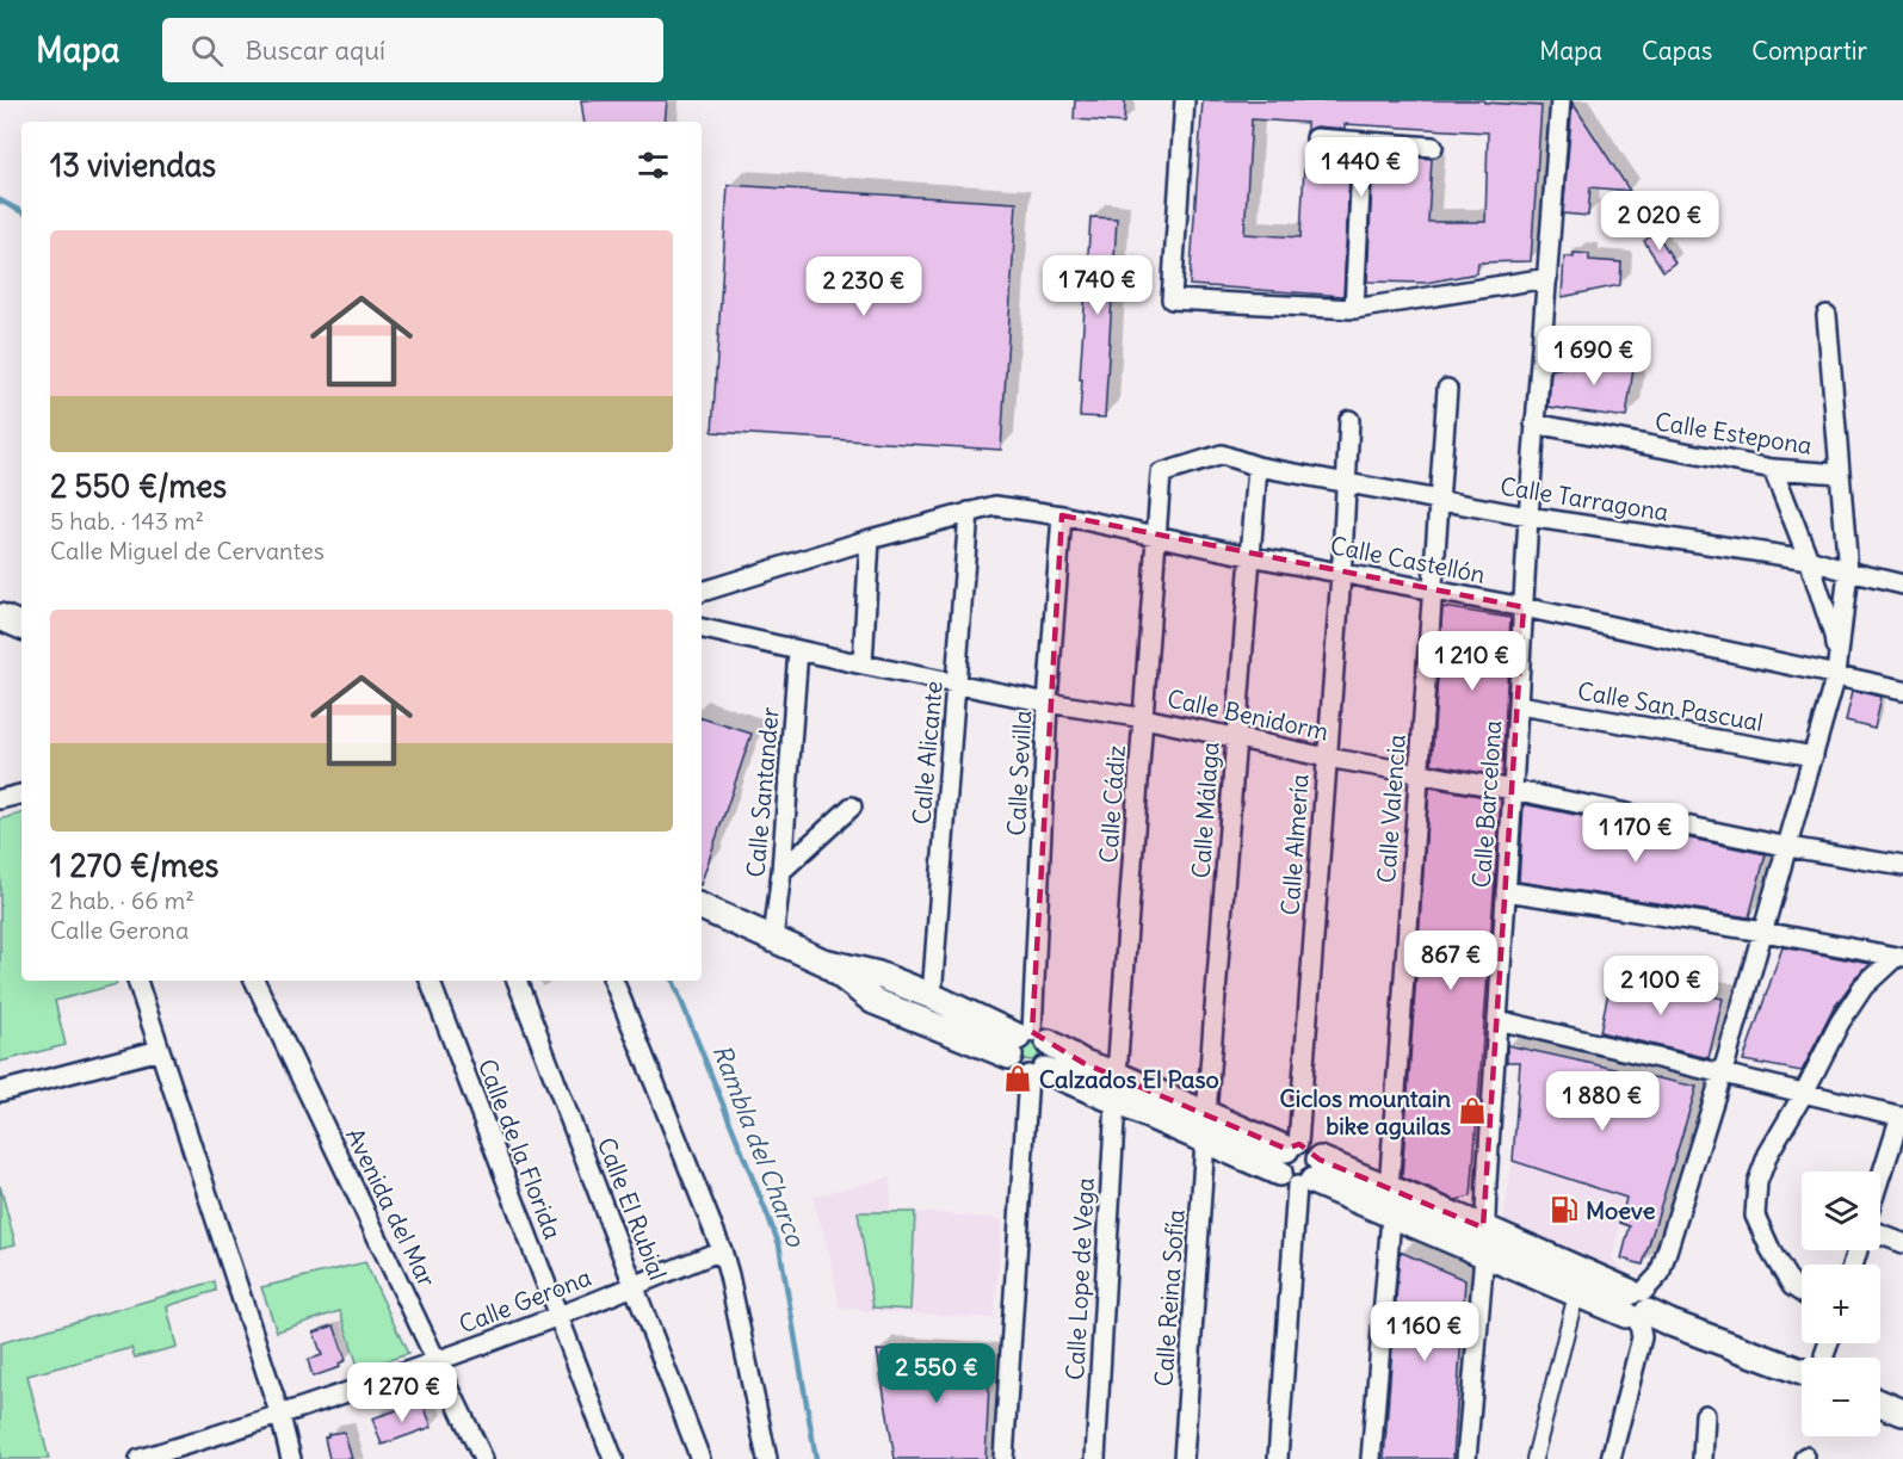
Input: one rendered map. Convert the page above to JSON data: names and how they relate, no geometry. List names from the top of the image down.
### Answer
{
  "streets": {
    "street": [
      "Calle Estepona",
      "Calle Tarragona",
      "Calle Castellón",
      "Calle San Pascual",
      "Calle Benidorm",
      "Calle Alicante",
      "Calle Sevilla",
      "Calle Santander",
      "Calle Cádiz",
      "Calle Barcelona",
      "Calle Valencia",
      "Calle Málaga",
      "Calle Almería",
      "Calle de la Florida",
      "Avenida del Mar",
      "Calle El Rubial",
      "Calle Lope de Vega",
      "Calle Reina Sofía",
      "Calle Gerona"
    ]
  },
  "crossings": [
    ["Calle Estepona", "Calle Barcelona"],
    ["Calle Tarragona", "Calle Cádiz"],
    ["Calle Tarragona", "Calle Barcelona"],
    ["Calle Tarragona", "Calle Valencia"],
    ["Calle Tarragona", "Calle Málaga"],
    ["Calle Tarragona", "Calle Almería"],
    ["Calle Castellón", "Calle Alicante"],
    ["Calle Castellón", "Calle Sevilla"],
    ["Calle Castellón", "Calle Cádiz"],
    ["Calle Castellón", "Calle Barcelona"],
    ["Calle Castellón", "Calle Valencia"],
    ["Calle Castellón", "Calle Málaga"],
    ["Calle Castellón", "Calle Almería"],
    ["Calle San Pascual", "Calle Barcelona"],
    ["Calle Benidorm", "Calle Alicante"],
    ["Calle Benidorm", "Calle Sevilla"],
    ["Calle Benidorm", "Calle Santander"],
    ["Calle Benidorm", "Calle Cádiz"],
    ["Calle Benidorm", "Calle Barcelona"],
    ["Calle Benidorm", "Calle Valencia"],
    ["Calle Benidorm", "Calle Málaga"],
    ["Calle Benidorm", "Calle Almería"],
    ["Calle Cádiz", "Calle Málaga"],
    ["Calle de la Florida", "Calle Gerona"],
    ["Avenida del Mar", "Calle Gerona"],
    ["Calle El Rubial", "Calle Gerona"]
  ],
  "water": ["Rambla del Charco"],
  "places": {
    "shop": ["Calzados El Paso", "Ciclos mountain bike aguilas"],
    "fuel station": ["Moeve"]
  },
  "page": {
    "header": "Mapa",
    "search": "Buscar aquí",
    "nav": ["Mapa", "Capas", "Compartir"],
    "heading": "13 viviendas",
    "price": [
      "1 440 €",
      "2 020 €",
      "1 740 €",
      "2 230 €",
      "1 690 €",
      "1 210 €",
      "1 170 €",
      "867 €",
      "2 100 €",
      "1 880 €",
      "1 160 €",
      "2 550 €",
      "1 270 €"
    ],
    "list": [
      {
        "name": "2 550 €/mes",
        "note": "5 hab. · 143 m² · Calle Miguel de Cervantes"
      },
      {
        "name": "1 270 €/mes",
        "note": "2 hab. · 66 m² · Calle Gerona"
      }
    ],
    "map_buttons": ["+", "−"]
  }
}
